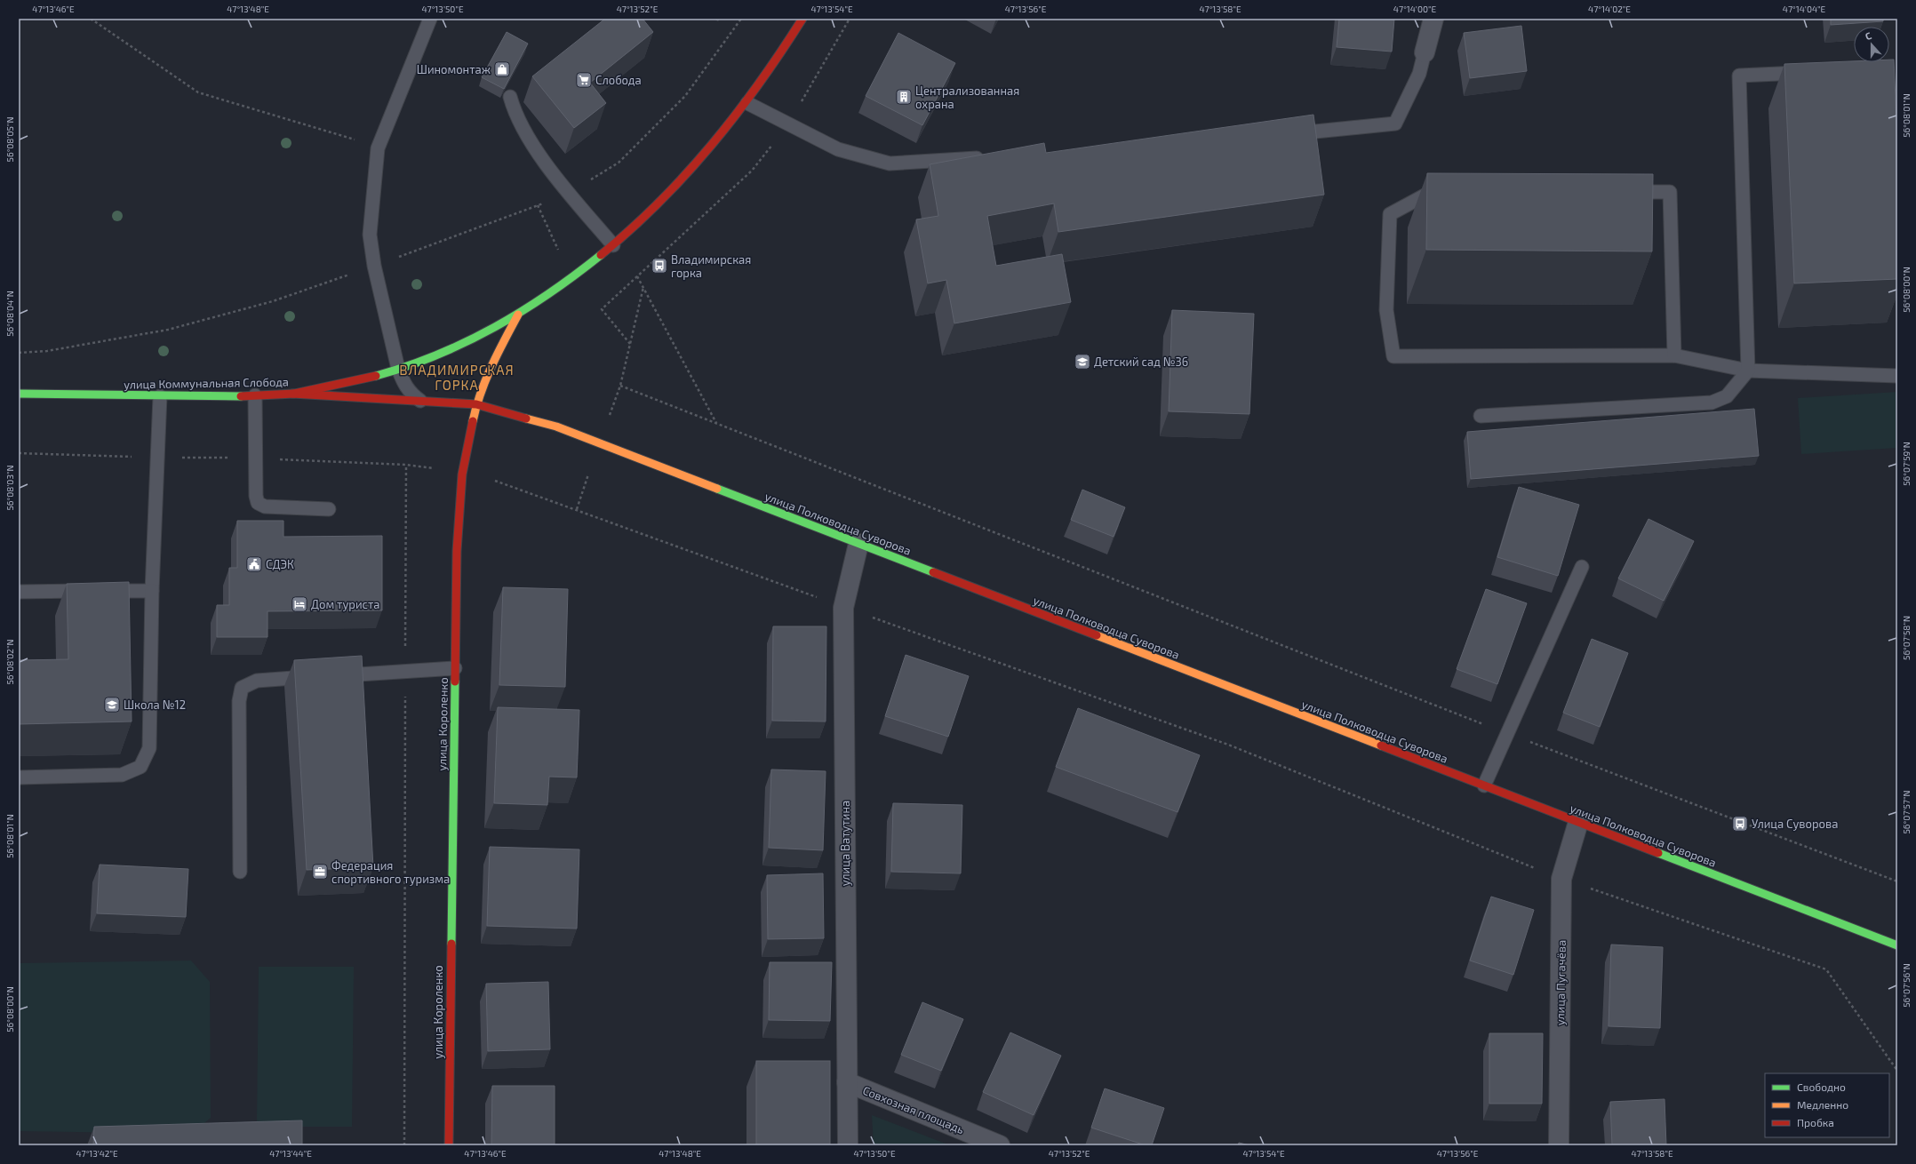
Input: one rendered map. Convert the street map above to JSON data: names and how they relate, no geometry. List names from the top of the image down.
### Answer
{
  "streets": {
    "street": [
      "улица Коммунальная Слобода",
      "улица Полководца Суворова",
      "улица Короленко",
      "улица Ватутина",
      "улица Пугачёва",
      "Совхозная площадь"
    ]
  },
  "crossings": [
    ["улица Коммунальная Слобода", "улица Полководца Суворова"],
    ["улица Коммунальная Слобода", "улица Короленко"],
    ["улица Полководца Суворова", "улица Короленко"],
    ["улица Полководца Суворова", "улица Ватутина"],
    ["улица Полководца Суворова", "улица Пугачёва"],
    ["улица Ватутина", "Совхозная площадь"]
  ],
  "districts": ["ВЛАДИМИРСКАЯ ГОРКА"],
  "places": {
    "shop": ["Шиномонтаж"],
    "supermarket": ["Слобода"],
    "building": ["Централизованная охрана"],
    "bus stop": ["Владимирская горка", "Улица Суворова"],
    "school or university": ["Детский сад №36", "Школа №12"],
    "public building": ["СДЭК"],
    "hotel": ["Дом туриста"],
    "office": ["Федерация спортивного туризма"]
  },
  "legend": ["Свободно", "Медленно", "Пробка"],
  "north": "top",
  "coordinates": [
    "47°13'46\"E",
    "47°13'48\"E",
    "47°13'50\"E",
    "47°13'52\"E",
    "47°13'54\"E",
    "47°13'56\"E",
    "47°13'58\"E",
    "47°14'00\"E",
    "47°14'02\"E",
    "47°14'04\"E",
    "56°08'01\"N",
    "56°08'05\"N",
    "56°08'00\"N",
    "56°08'04\"N",
    "56°07'59\"N",
    "56°08'03\"N",
    "56°07'58\"N",
    "56°08'02\"N",
    "56°07'57\"N",
    "56°07'56\"N",
    "47°13'42\"E",
    "47°13'44\"E"
  ]
}
